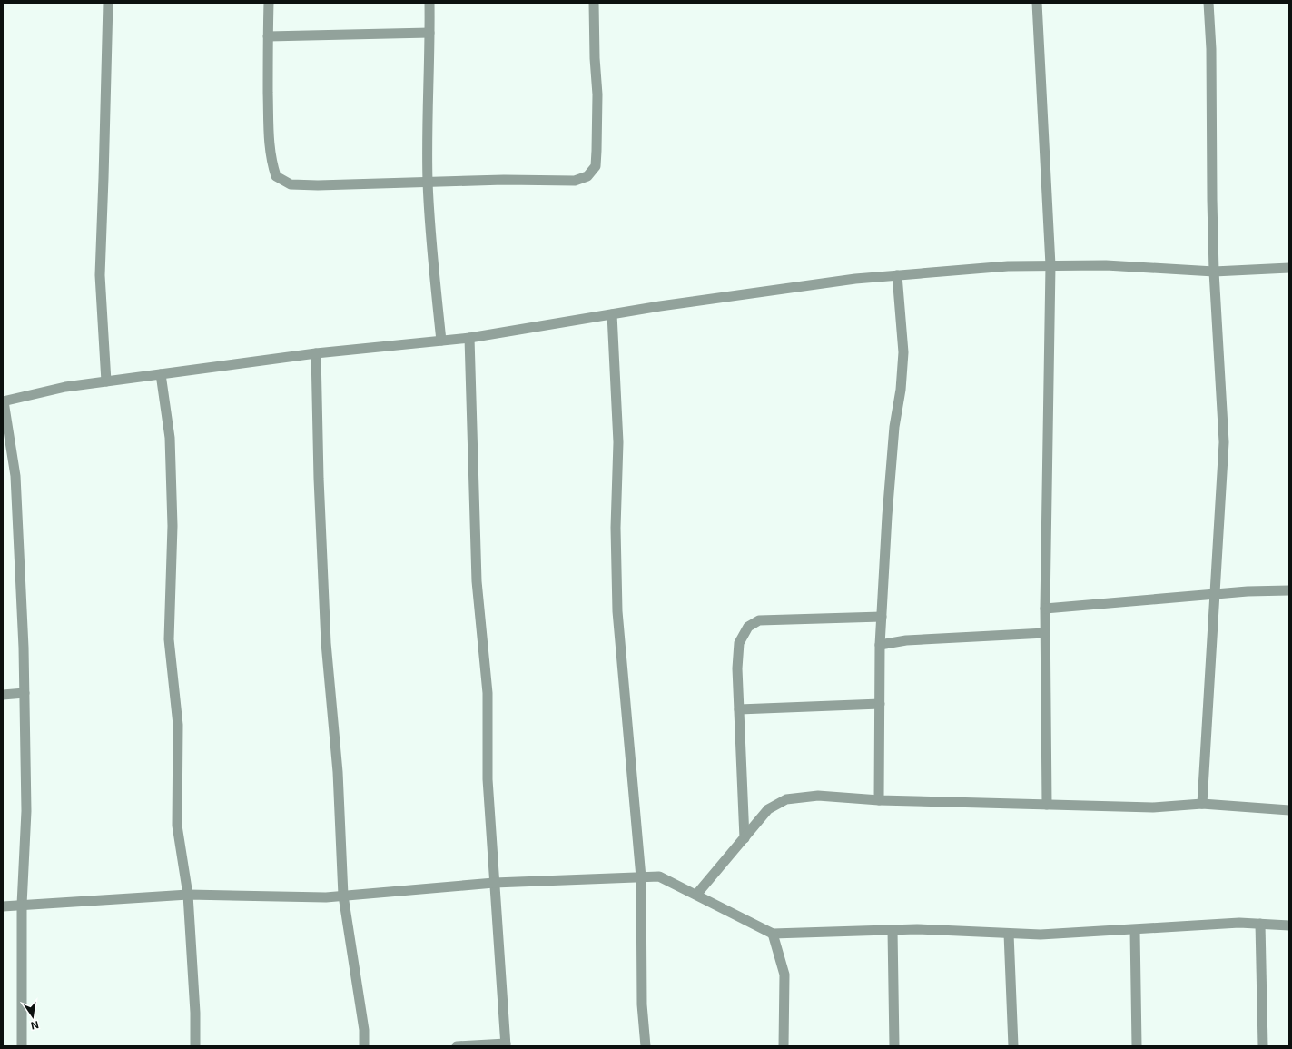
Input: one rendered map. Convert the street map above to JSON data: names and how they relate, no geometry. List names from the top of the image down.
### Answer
{
  "north": "bottom"
}
